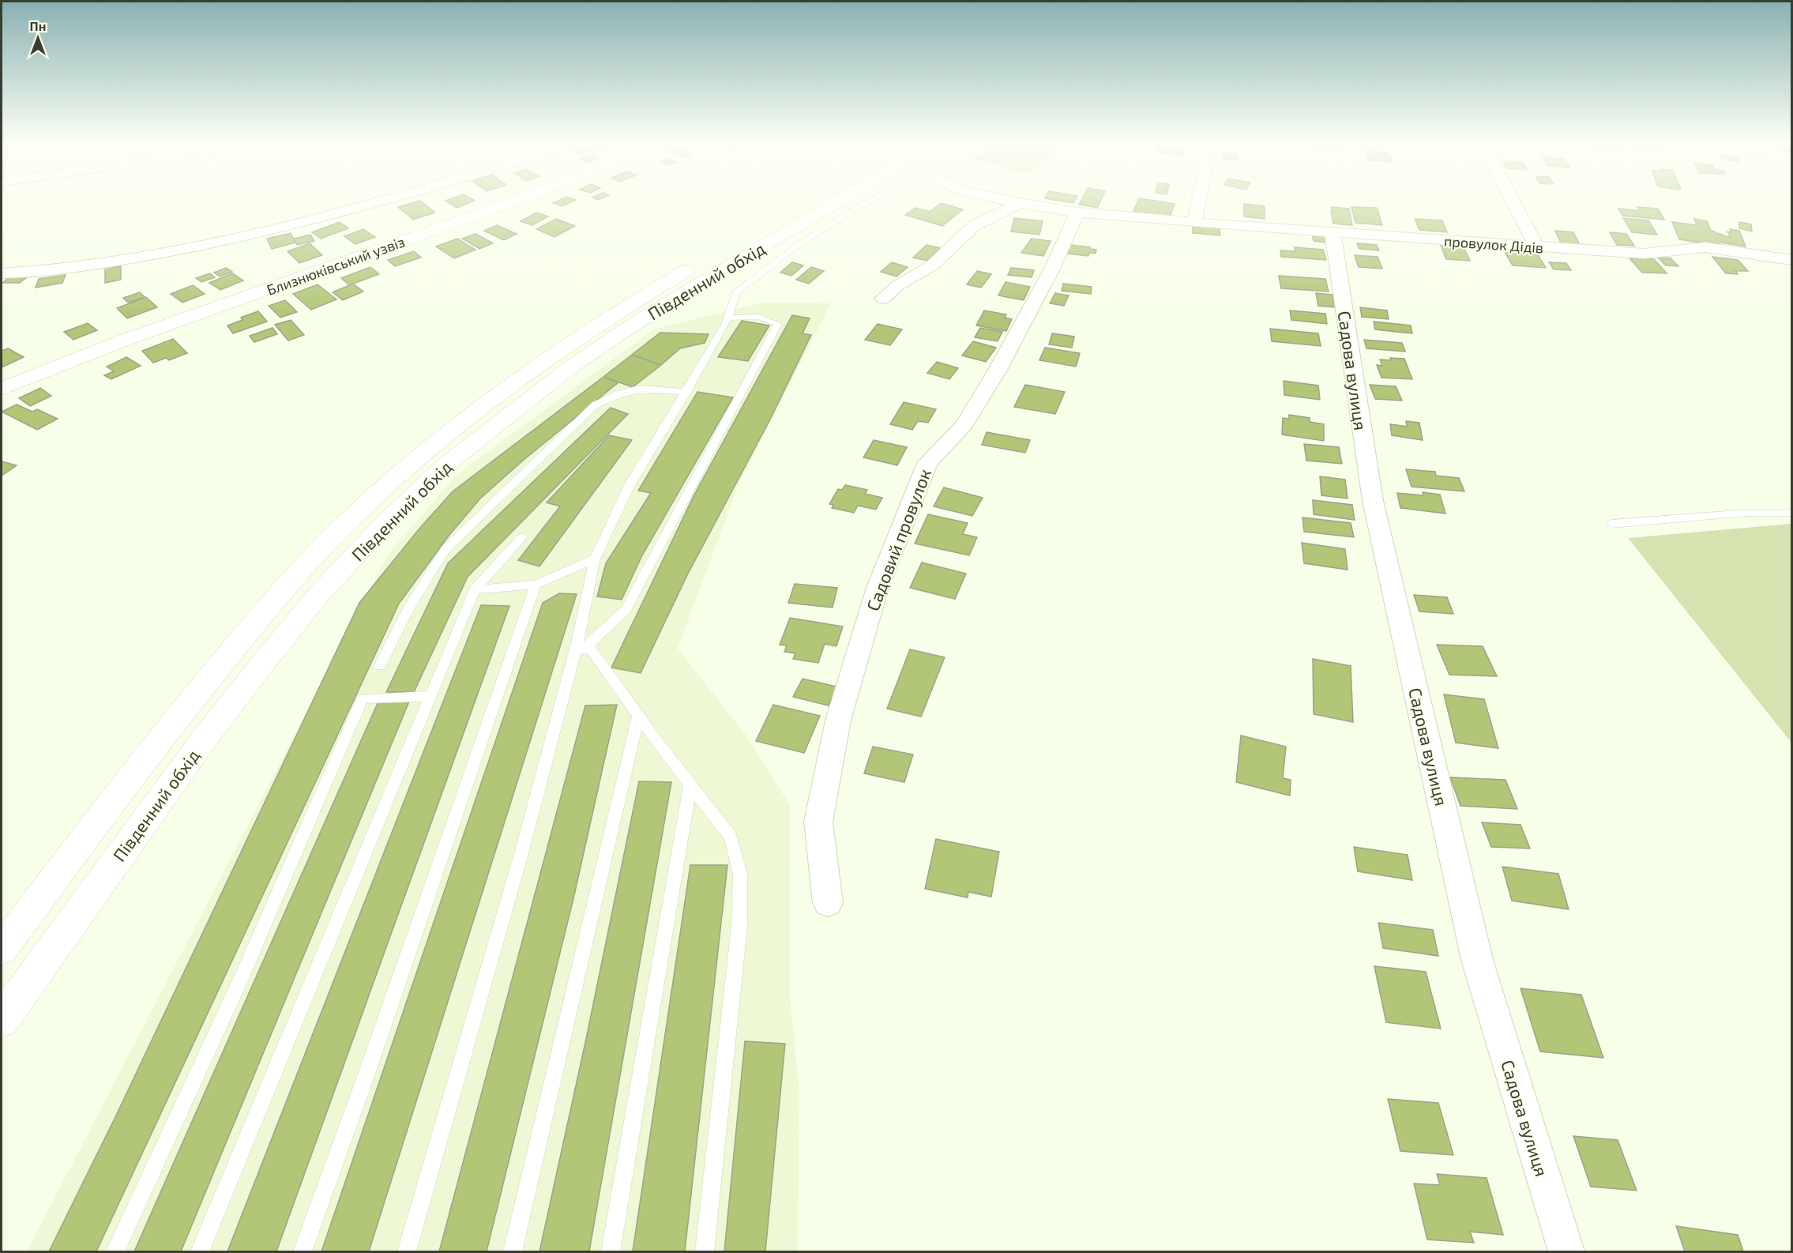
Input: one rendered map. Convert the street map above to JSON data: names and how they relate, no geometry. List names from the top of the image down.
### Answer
{
  "streets": {
    "main road": ["Близнюківський узвіз", "Південний обхід"],
    "street": ["провулок Дідів", "Садова вулиця", "Садовий провулок"]
  },
  "crossings": [
    ["провулок Дідів", "Садова вулиця"],
    ["провулок Дідів", "Садовий провулок"]
  ],
  "north": "top"
}
